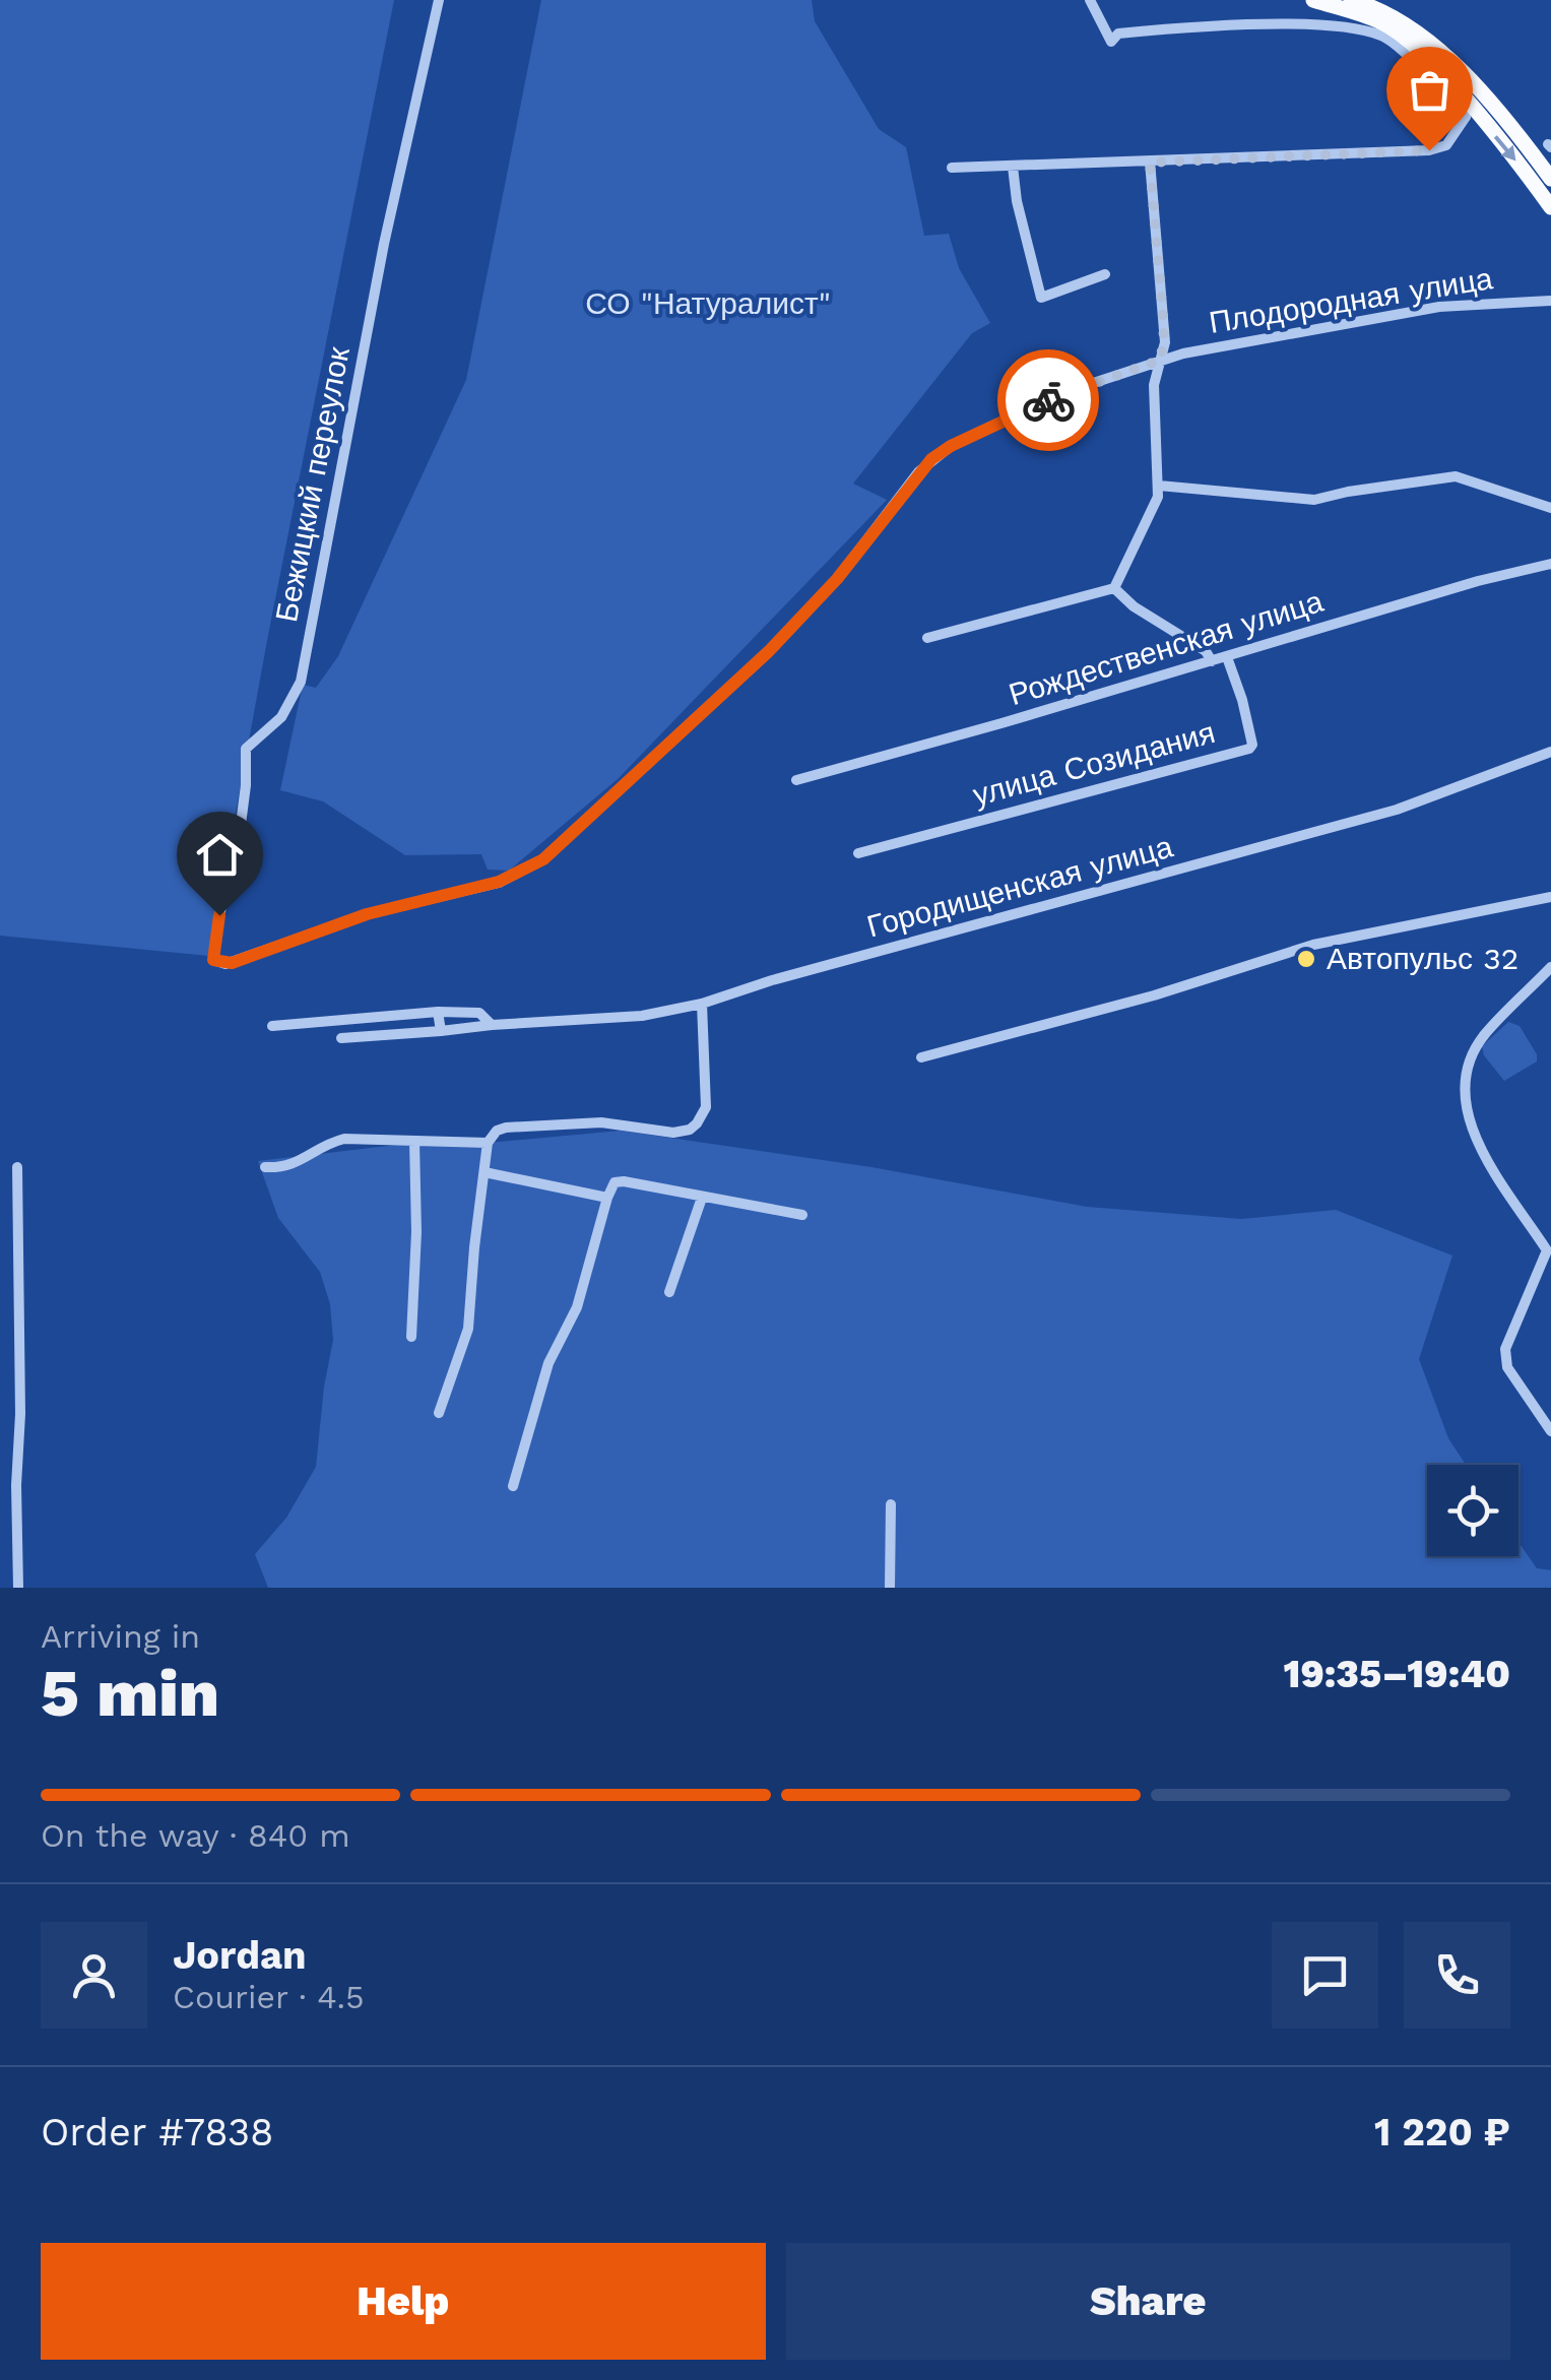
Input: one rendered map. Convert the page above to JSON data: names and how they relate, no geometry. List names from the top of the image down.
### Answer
{
  "streets": {
    "street": [
      "Плодородная улица",
      "Бежицкий переулок",
      "Рождественская улица",
      "улица Созидания",
      "Городищенская улица"
    ]
  },
  "crossings": [
    ["Плодородная улица", "Бежицкий переулок"],
    ["Рождественская улица", "улица Созидания"]
  ],
  "parks": ["СО \"Натуралист\""],
  "places": ["Автопульс 32"],
  "page": {
    "heading": ["5 min", "Arriving in", "19:35–19:40"],
    "panel": [
      "Jordan",
      "Courier · 4.5",
      "Order #7838",
      "1 220 ₽"
    ],
    "bar": "On the way · 840 m",
    "buttons": ["Help", "Share"]
  }
}
